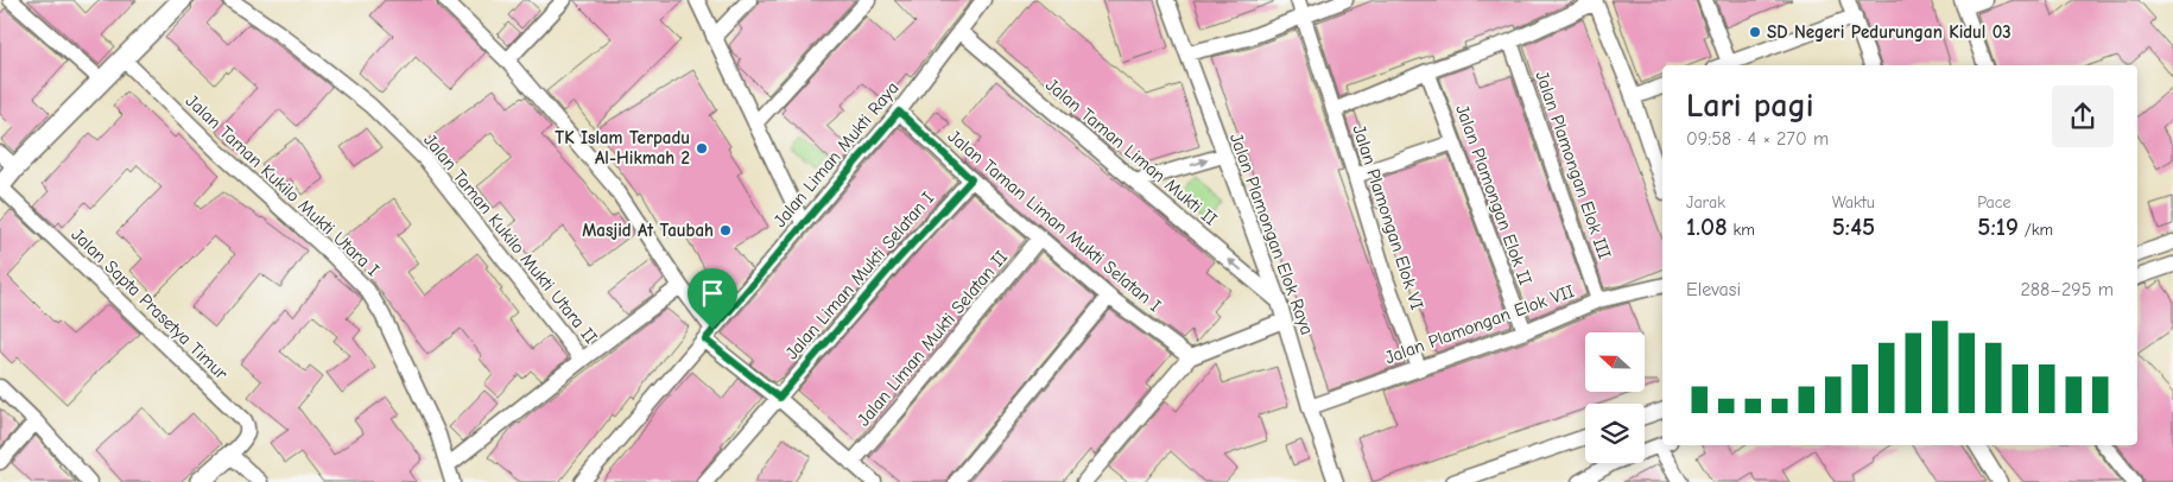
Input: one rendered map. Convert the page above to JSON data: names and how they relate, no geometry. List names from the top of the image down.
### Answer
{
  "streets": {
    "street": [
      "Jalan Taman Liman Mukti II",
      "Jalan Liman Mukti Raya",
      "Jalan Plamongan Elok III",
      "Jalan Taman Kukilo Mukti Utara I",
      "Jalan Plamongan Elok II",
      "Jalan Plamongan Elok VI",
      "Jalan Taman Liman Mukti Selatan I",
      "Jalan Plamongan Elok Raya",
      "Jalan Taman Kukilo Mukti Utara II",
      "Jalan Liman Mukti Selatan I",
      "Jalan Sapta Prasetya Timur",
      "Jalan Plamongan Elok VII",
      "Jalan Liman Mukti Selatan II"
    ]
  },
  "crossings": [
    ["Jalan Taman Liman Mukti II", "Jalan Liman Mukti Raya"],
    ["Jalan Taman Liman Mukti II", "Jalan Plamongan Elok Raya"],
    ["Jalan Liman Mukti Raya", "Jalan Taman Liman Mukti Selatan I"],
    ["Jalan Plamongan Elok III", "Jalan Plamongan Elok VII"],
    ["Jalan Plamongan Elok II", "Jalan Plamongan Elok VII"],
    ["Jalan Plamongan Elok VI", "Jalan Plamongan Elok VII"],
    ["Jalan Taman Liman Mukti Selatan I", "Jalan Liman Mukti Selatan I"],
    ["Jalan Taman Liman Mukti Selatan I", "Jalan Liman Mukti Selatan II"],
    ["Jalan Plamongan Elok Raya", "Jalan Plamongan Elok VII"]
  ],
  "one_way": ["Jalan Taman Liman Mukti II"],
  "places": ["SD Negeri Pedurungan Kidul 03", "TK Islam Terpadu Al-Hikmah 2", "Masjid At Taubah"],
  "north": "left",
  "page": {
    "heading": ["Lari pagi", "09:58 · 4 × 270 m"],
    "stats": [
      ["Jarak", "1.08 km"],
      ["Waktu", "5:45"],
      ["Pace", "5:19 /km"]
    ],
    "chart": ["Elevasi", "288–295 m"]
  }
}
